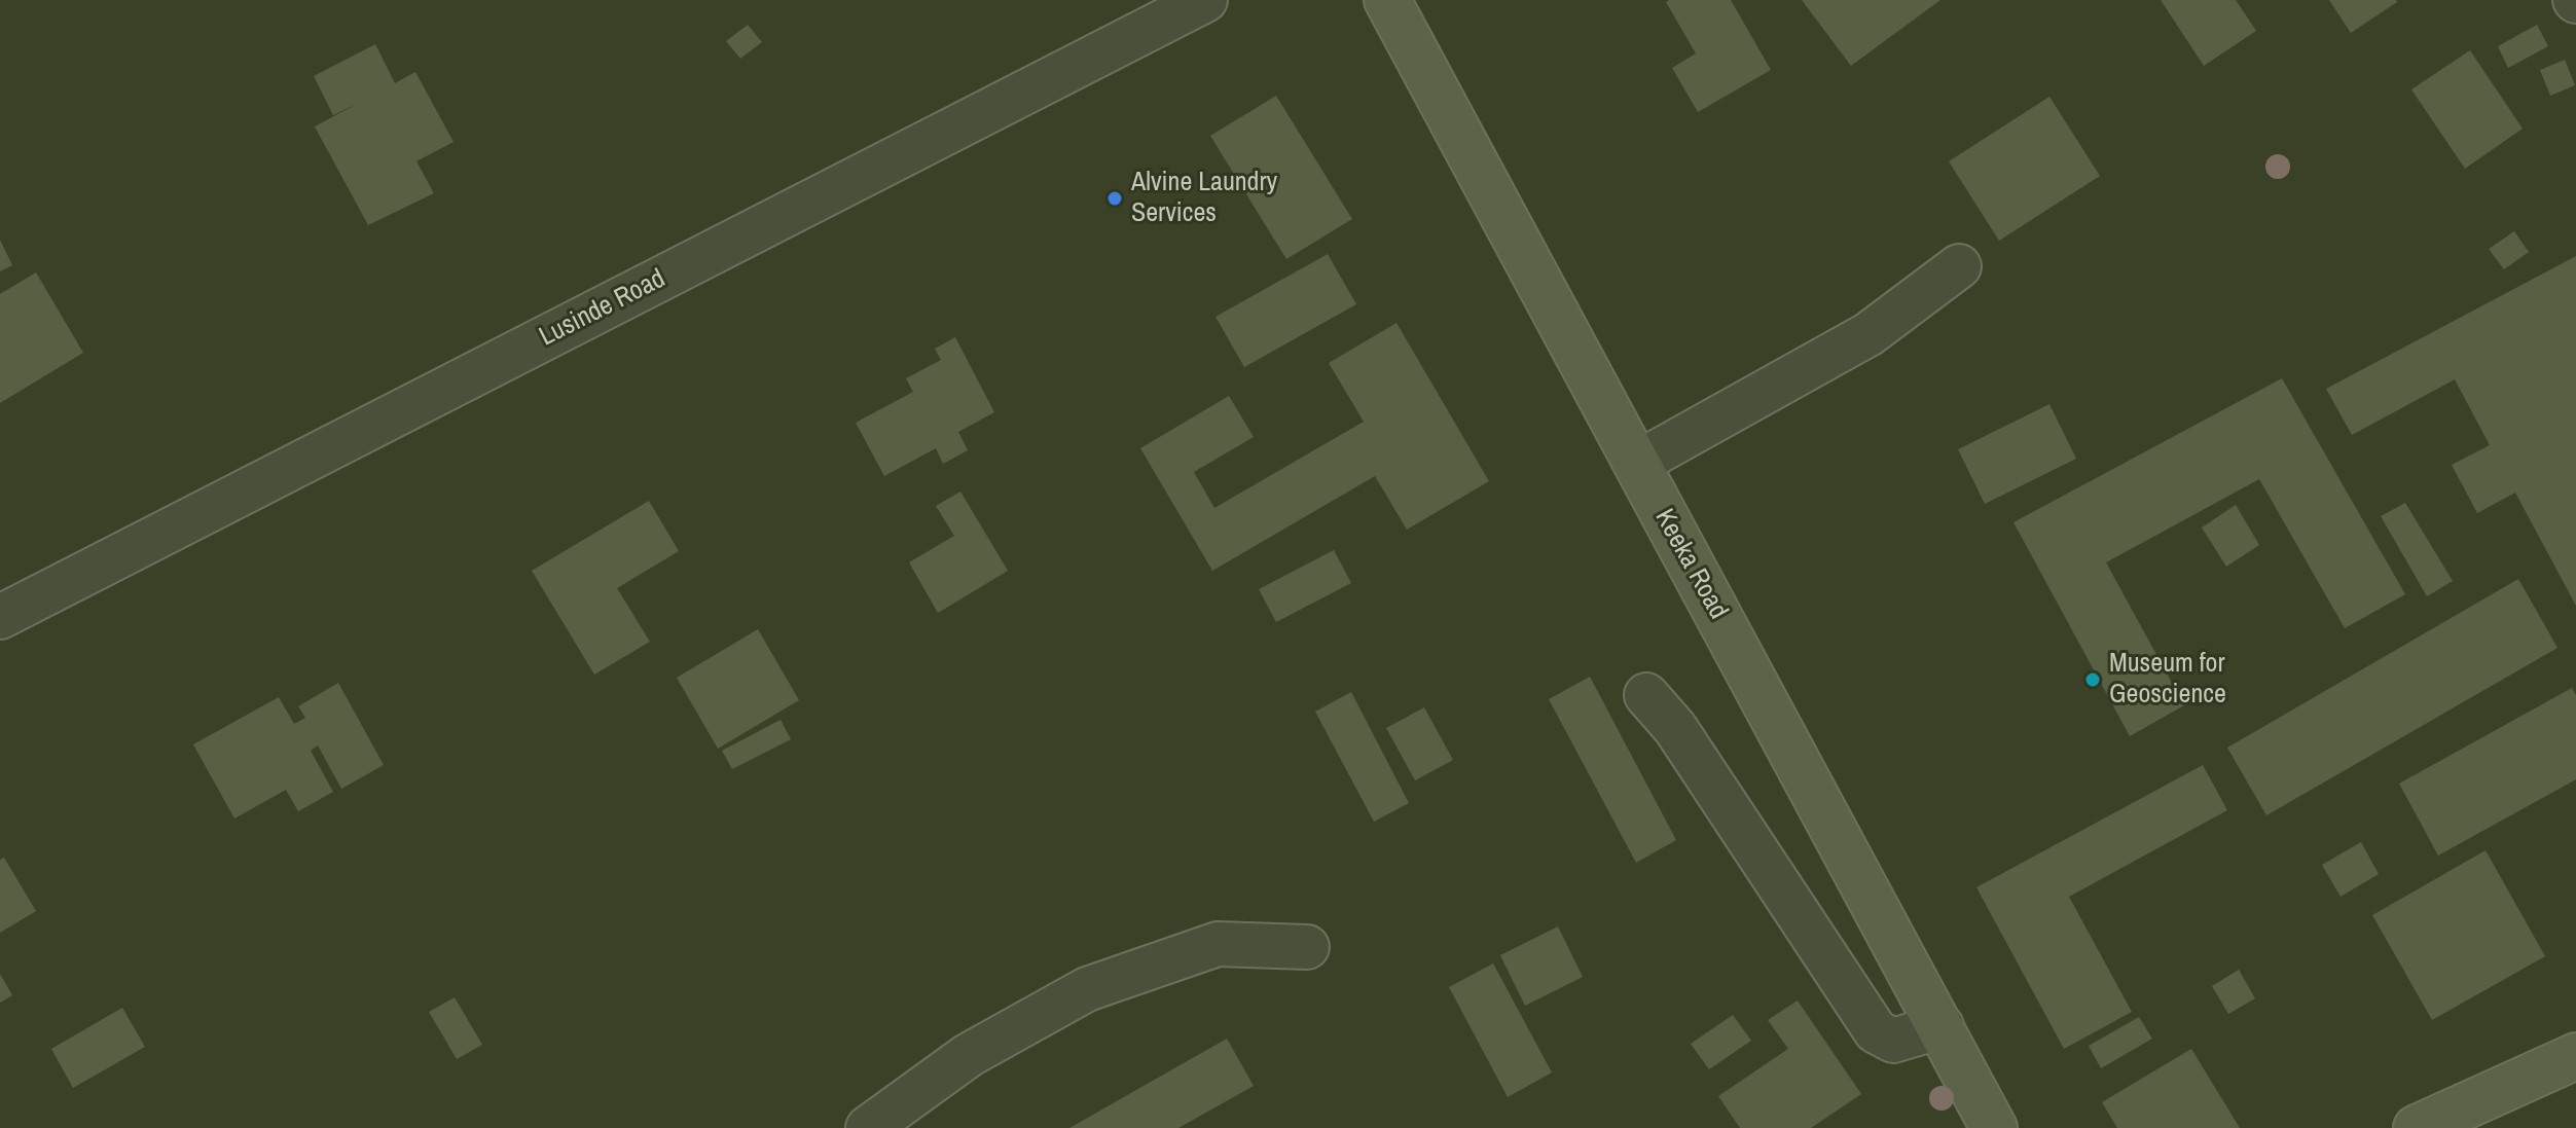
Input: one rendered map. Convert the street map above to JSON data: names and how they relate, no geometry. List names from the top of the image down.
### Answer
{
  "streets": {
    "street": ["Lusinde Road", "Keeka Road"]
  },
  "places": ["Alvine Laundry Services", "Museum for Geoscience"]
}
